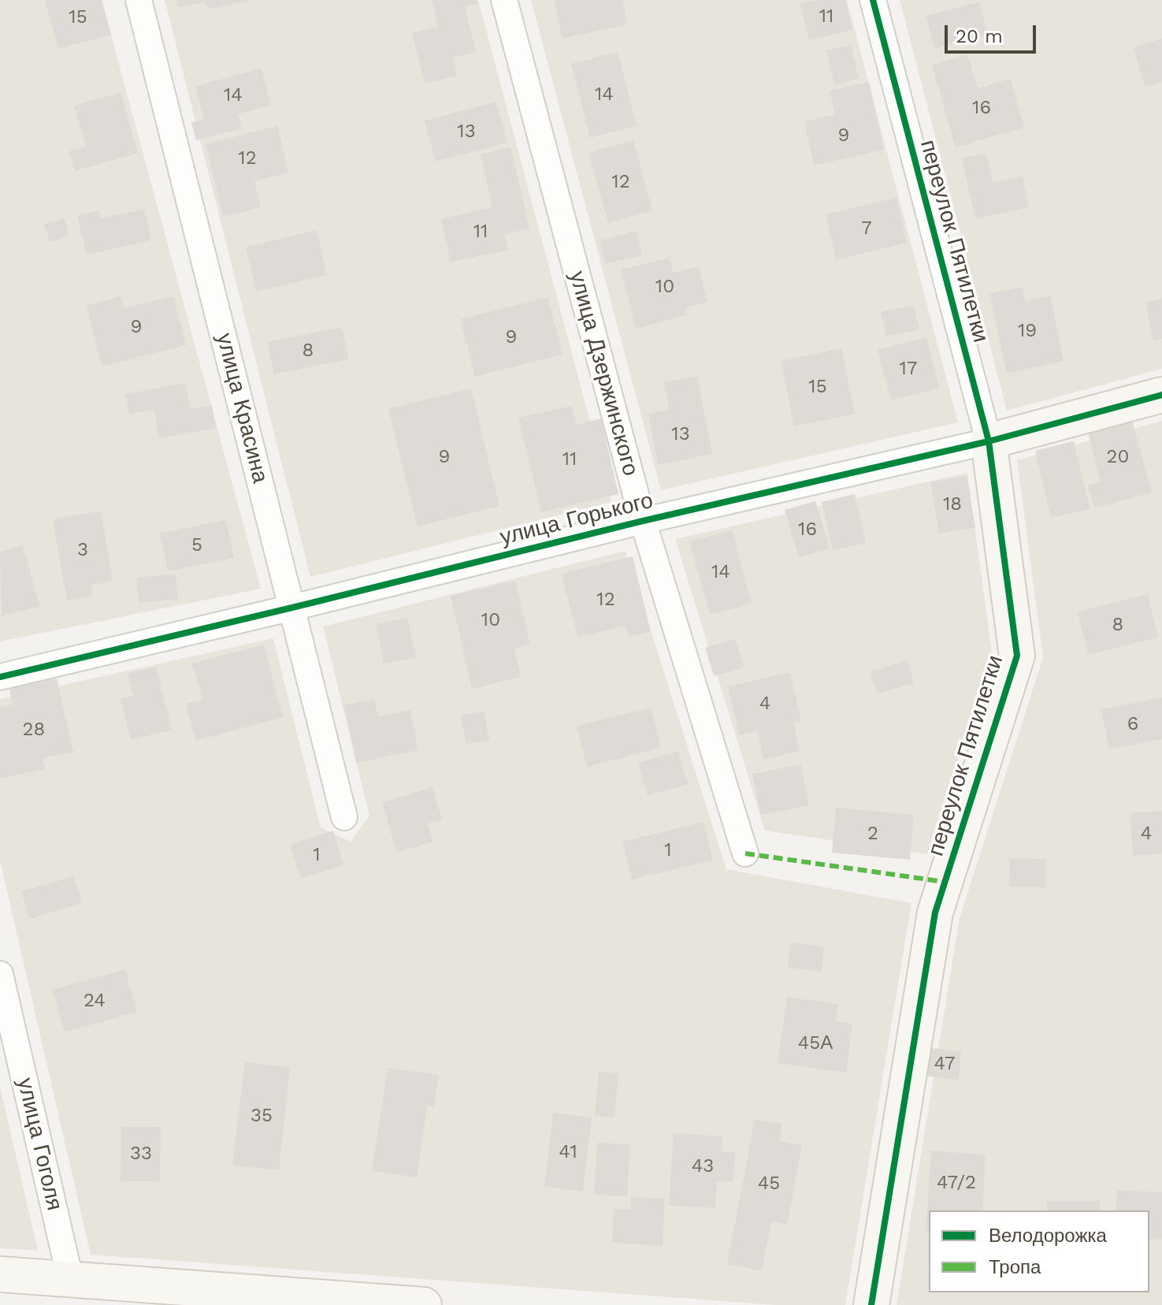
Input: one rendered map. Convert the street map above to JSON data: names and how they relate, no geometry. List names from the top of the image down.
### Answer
{
  "streets": {
    "street": [
      "переулок Пятилетки",
      "улица Дзержинского",
      "улица Красина",
      "улица Горького",
      "улица Гоголя"
    ]
  },
  "crossings": [
    ["переулок Пятилетки", "улица Горького"],
    ["улица Дзержинского", "улица Горького"],
    ["улица Красина", "улица Горького"]
  ],
  "house_numbers": [
    "11",
    "15",
    "14",
    "14",
    "16",
    "13",
    "9",
    "12",
    "12",
    "7",
    "11",
    "10",
    "9",
    "19",
    "9",
    "8",
    "17",
    "15",
    "13",
    "9",
    "20",
    "11",
    "18",
    "16",
    "5",
    "3",
    "14",
    "12",
    "10",
    "8",
    "4",
    "6",
    "28",
    "2",
    "4",
    "1",
    "1",
    "24",
    "45А",
    "47",
    "35",
    "41",
    "33",
    "43",
    "47/2",
    "45"
  ],
  "legend": ["Велодорожка", "Тропа"],
  "scale_bar": "20 m"
}
